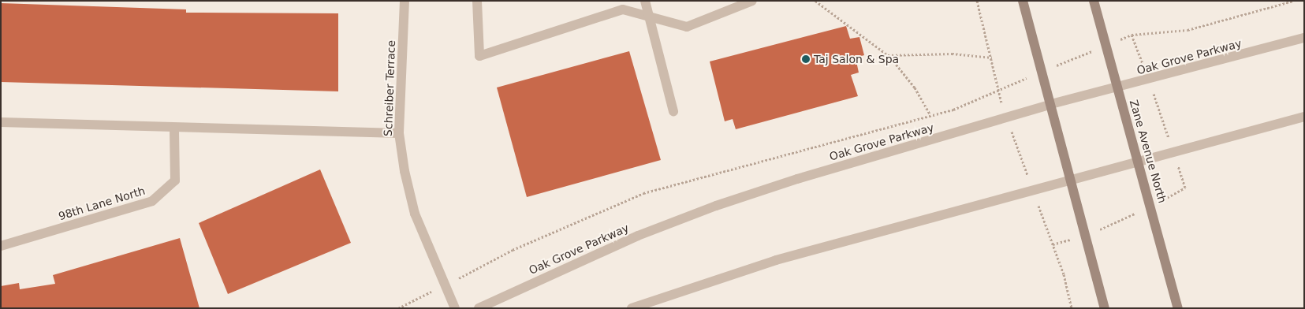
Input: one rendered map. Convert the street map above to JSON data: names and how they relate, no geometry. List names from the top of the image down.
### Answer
{
  "streets": {
    "main road": ["Zane Avenue North"],
    "street": ["Oak Grove Parkway", "Schreiber Terrace", "98th Lane North"]
  },
  "crossings": [
    ["Oak Grove Parkway", "Zane Avenue North"]
  ],
  "places": ["Taj Salon & Spa"]
}
